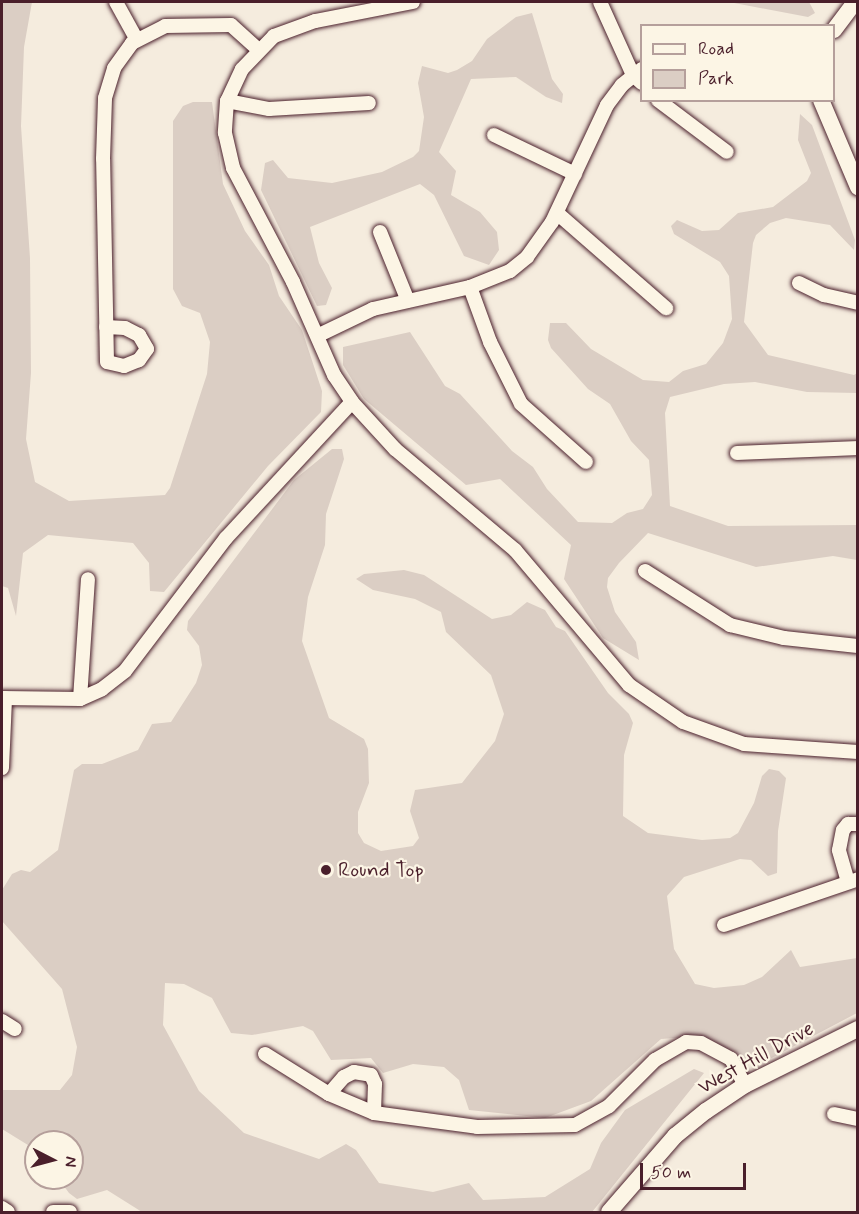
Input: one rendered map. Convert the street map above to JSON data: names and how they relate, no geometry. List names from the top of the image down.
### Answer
{
  "streets": {
    "street": ["West Hill Drive"]
  },
  "places": ["Round Top"],
  "legend": ["Road", "Park"],
  "scale_bar": "50 m",
  "north": "right"
}
